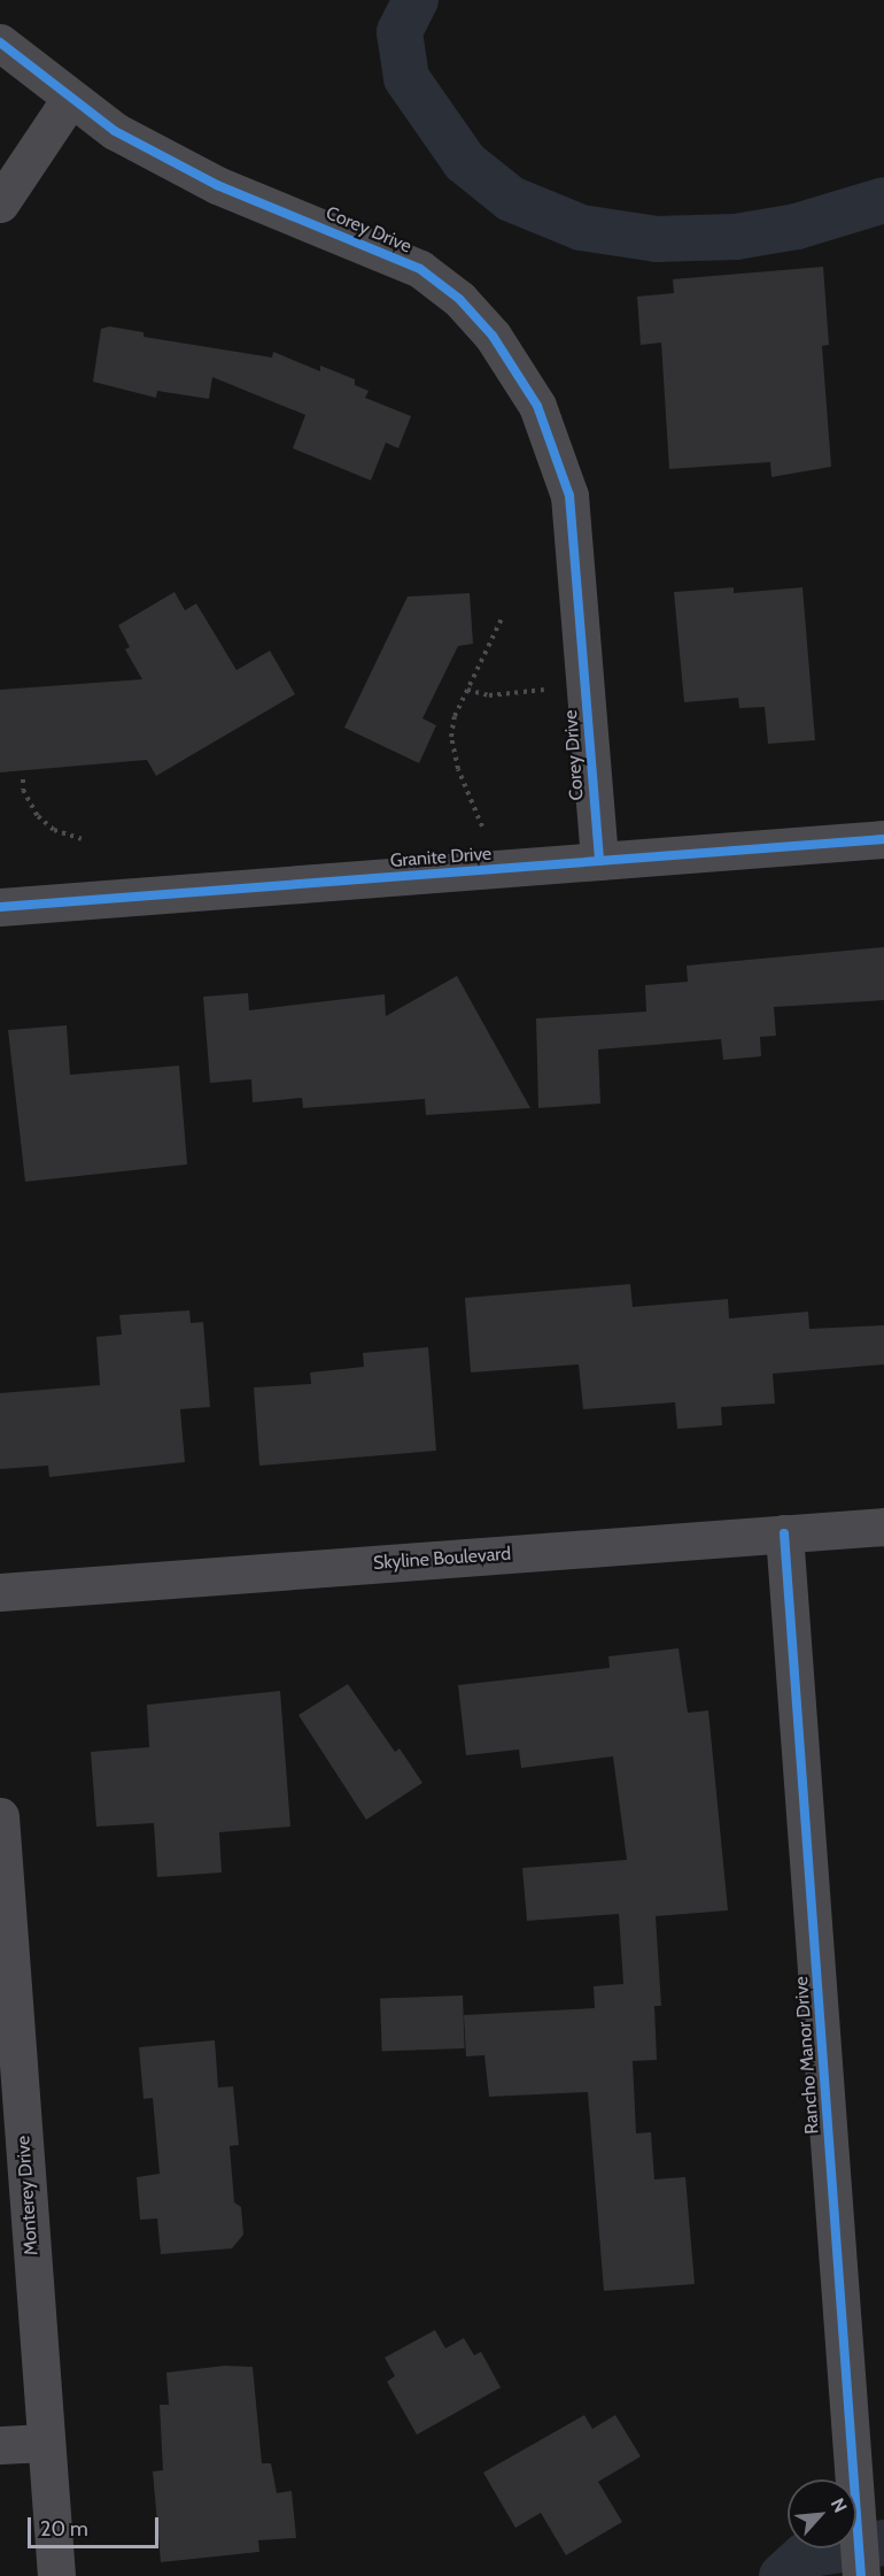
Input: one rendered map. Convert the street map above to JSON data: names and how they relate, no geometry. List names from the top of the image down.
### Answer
{
  "streets": {
    "street": [
      "Corey Drive",
      "Granite Drive",
      "Skyline Boulevard",
      "Rancho Manor Drive",
      "Monterey Drive"
    ]
  },
  "crossings": [
    ["Corey Drive", "Granite Drive"],
    ["Skyline Boulevard", "Rancho Manor Drive"]
  ],
  "scale_bar": "20 m",
  "north": "top right"
}
